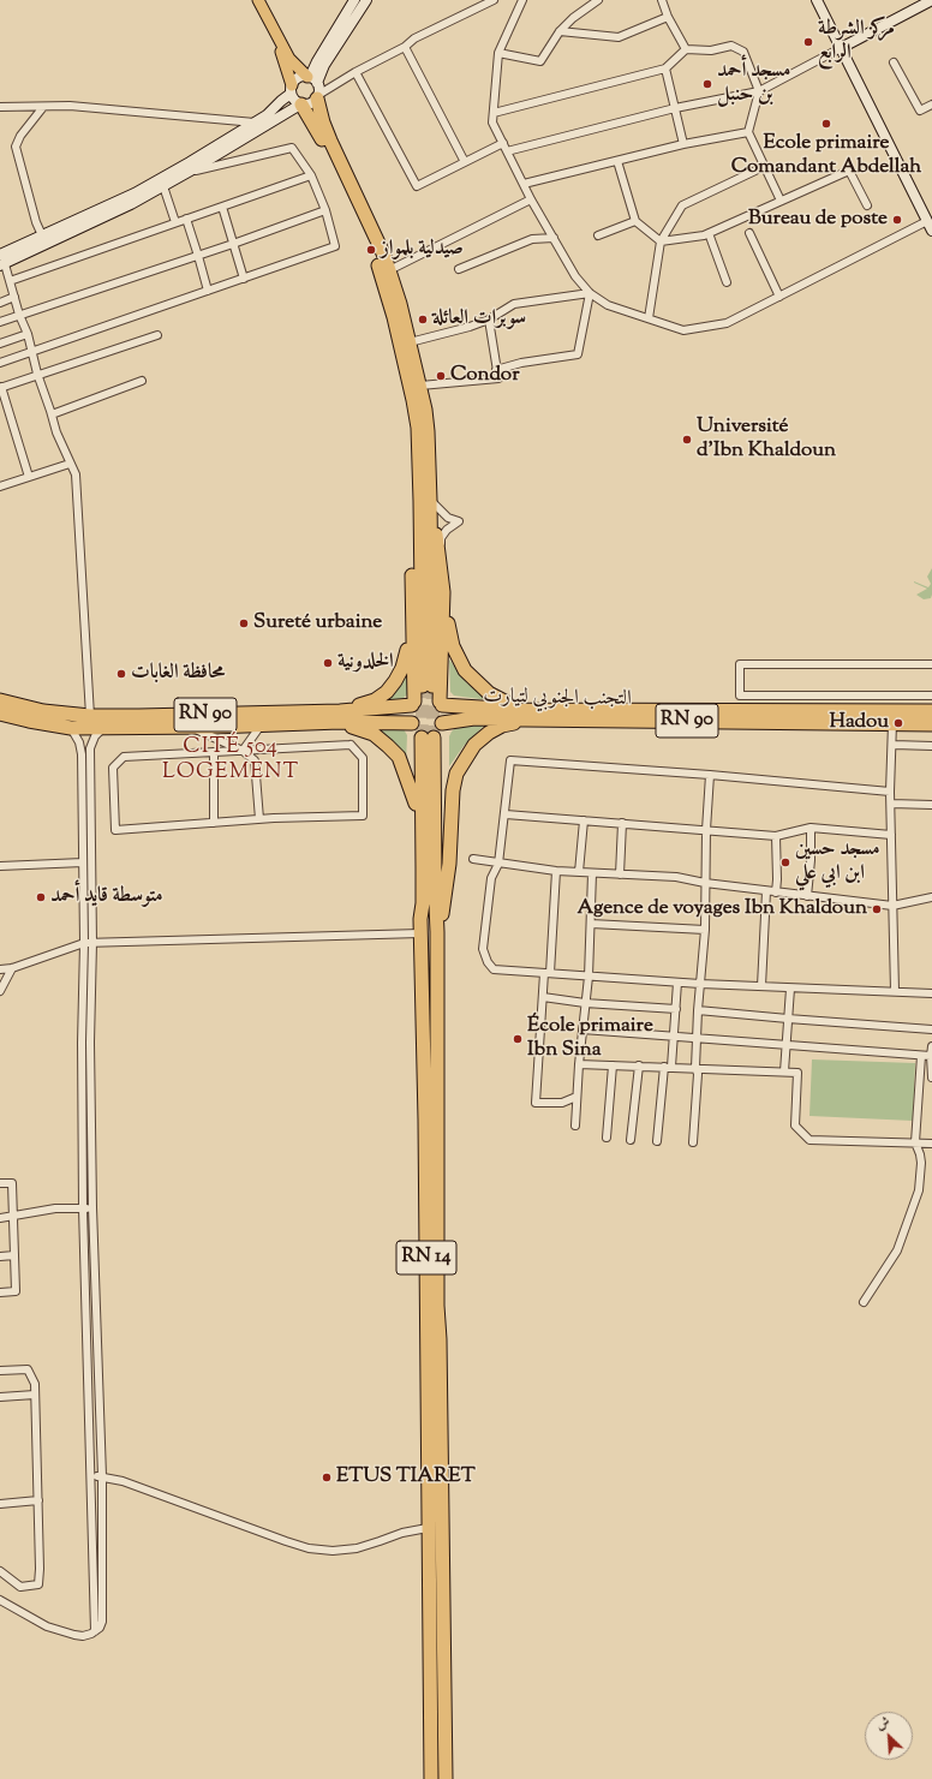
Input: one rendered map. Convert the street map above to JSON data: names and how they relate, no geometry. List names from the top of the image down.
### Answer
{
  "streets": {
    "highway": ["التجنب الجنوبي لتيارت", "RN 90", "RN 14"]
  },
  "crossings": [
    ["التجنب الجنوبي لتيارت", "RN 90"],
    ["التجنب الجنوبي لتيارت", "RN 14"],
    ["RN 90", "RN 14"]
  ],
  "districts": ["CITÉ 504 LOGEMENT"],
  "places": [
    "مركز الشرطة الرابع",
    "مسجد أحمد بن حنبل",
    "Ecole primaire Comandant Abdellah",
    "Bureau de poste",
    "صيدلية بلمواز",
    "سوبرات العائلة",
    "Condor",
    "Université d'Ibn Khaldoun",
    "Sureté urbaine",
    "الخلدونية",
    "محافظة الغابات",
    "Hadou",
    "مسجد حسين ابن ابي علي",
    "متوسطة قايد أحمد",
    "Agence de voyages Ibn Khaldoun",
    "École primaire Ibn Sina",
    "ETUS TIARET"
  ],
  "north": "top left"
}
